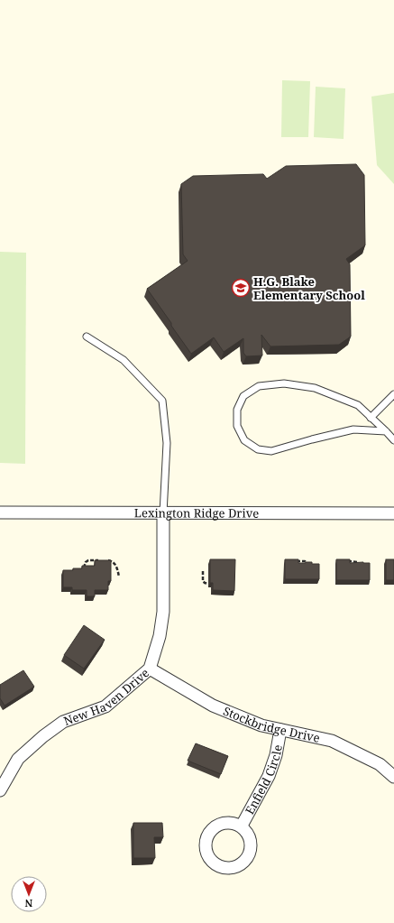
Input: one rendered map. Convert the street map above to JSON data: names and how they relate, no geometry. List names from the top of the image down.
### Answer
{
  "streets": {
    "street": [
      "Lexington Ridge Drive",
      "New Haven Drive",
      "Stockbridge Drive",
      "Enfield Circle"
    ]
  },
  "crossings": [
    ["Lexington Ridge Drive", "New Haven Drive"],
    ["New Haven Drive", "Stockbridge Drive"],
    ["Stockbridge Drive", "Enfield Circle"]
  ],
  "places": {
    "school or university": ["H.G. Blake Elementary School"]
  },
  "north": "bottom"
}
